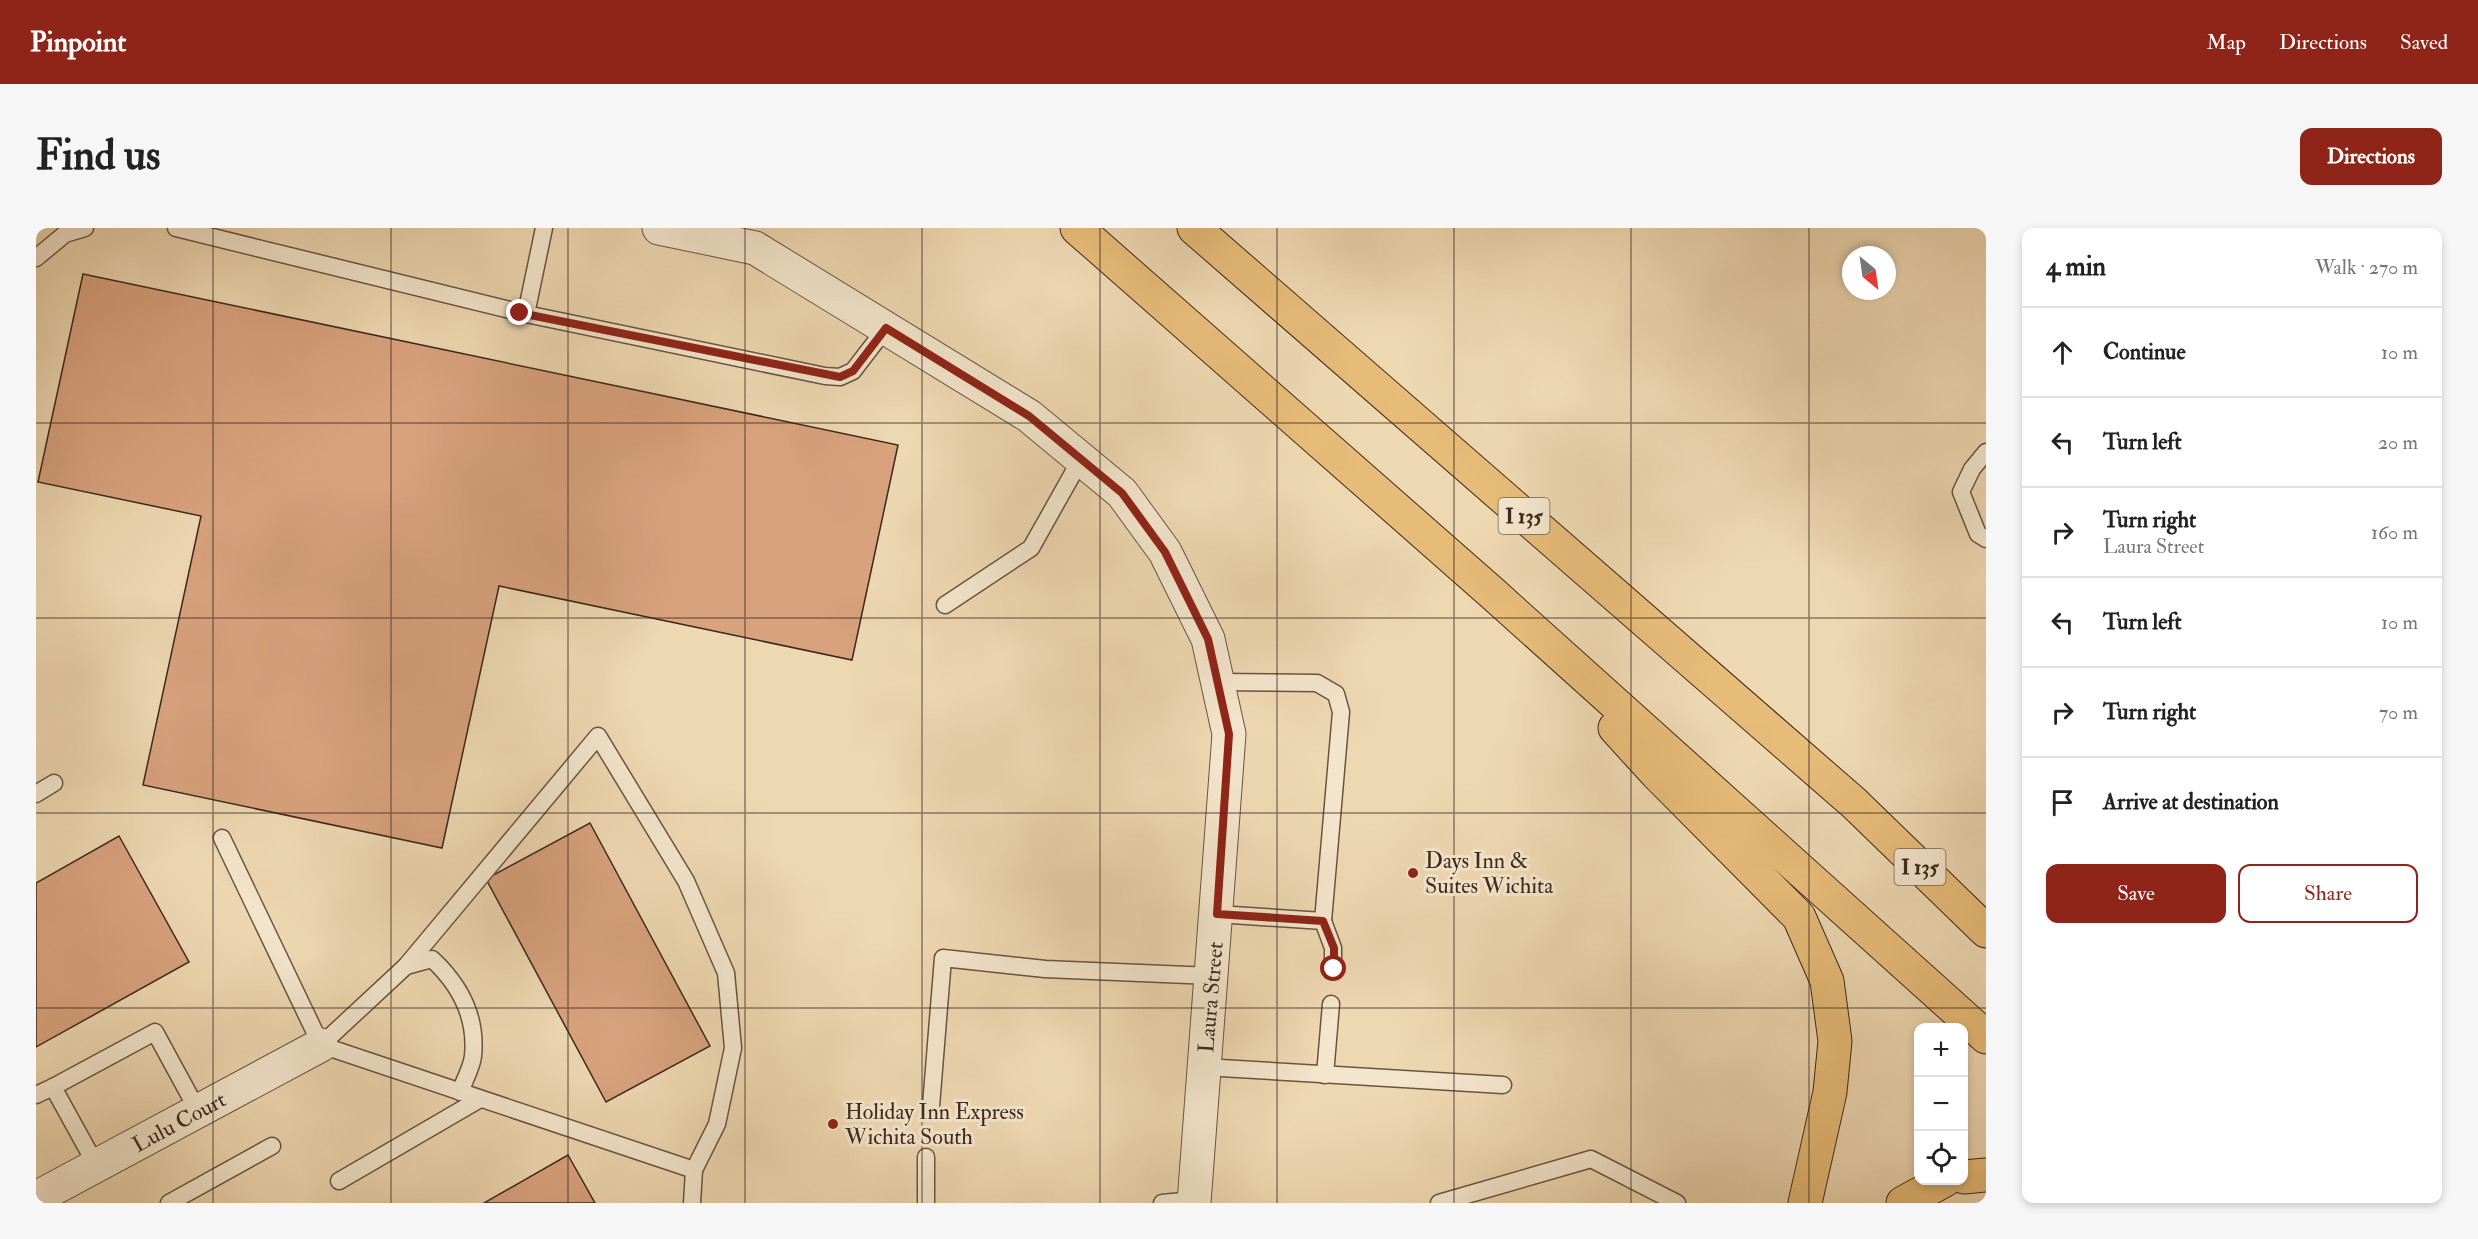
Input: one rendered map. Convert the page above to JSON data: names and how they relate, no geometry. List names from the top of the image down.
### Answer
{
  "streets": {
    "highway": ["I 135"],
    "street": ["Laura Street", "Lulu Court"]
  },
  "places": ["Days Inn & Suites Wichita", "Holiday Inn Express Wichita South"],
  "north": "bottom right",
  "page": {
    "header": "Pinpoint",
    "nav": ["Map", "Directions", "Saved"],
    "buttons": [
      "Directions",
      ["Save", "Share"]
    ],
    "title": "Find us",
    "heading": ["4 min", "Walk · 270 m"],
    "list": [
      ["Continue", "10 m"],
      ["Turn left", "20 m"],
      ["Turn right", "Laura Street", "160 m"],
      ["Turn left", "10 m"],
      ["Turn right", "70 m"],
      "Arrive at destination"
    ],
    "map_buttons": ["+", "−"]
  }
}
